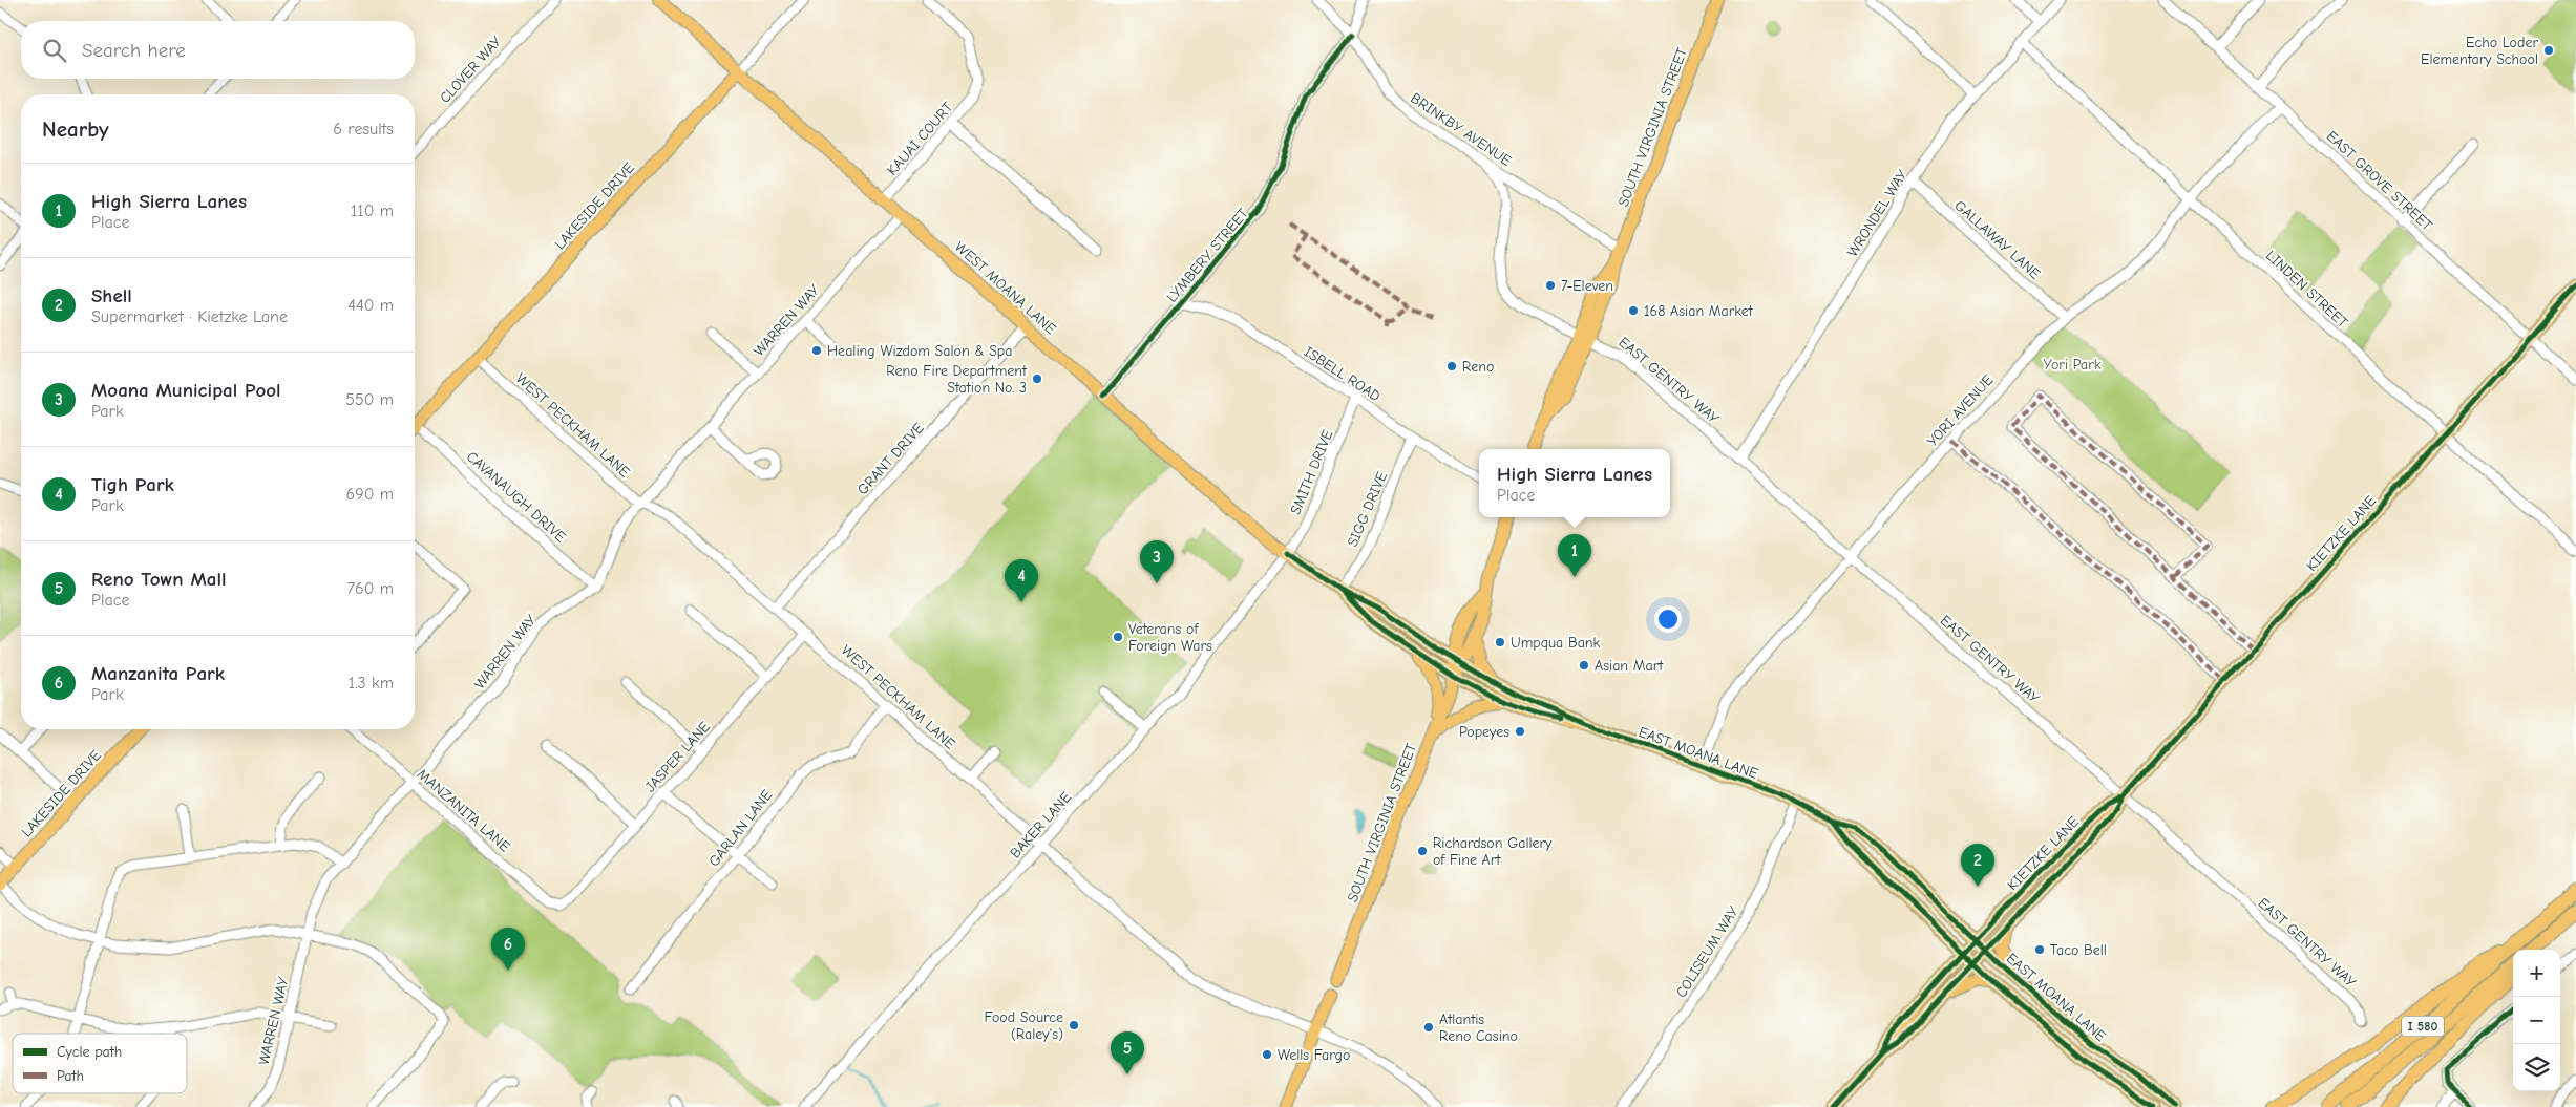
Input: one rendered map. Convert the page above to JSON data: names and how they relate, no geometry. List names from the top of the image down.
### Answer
{
  "streets": {
    "highway": ["I 580"],
    "main road": [
      "SOUTH VIRGINIA STREET",
      "LAKESIDE DRIVE",
      "WEST MOANA LANE",
      "KIETZKE LANE",
      "EAST MOANA LANE"
    ],
    "street": [
      "CLOVER WAY",
      "BRINKBY AVENUE",
      "KAUAI COURT",
      "EAST GROVE STREET",
      "WRONDEL WAY",
      "GALLAWAY LANE",
      "LYMBERY STREET",
      "LINDEN STREET",
      "WARREN WAY",
      "ISBELL ROAD",
      "EAST GENTRY WAY",
      "YORI AVENUE",
      "WEST PECKHAM LANE",
      "GRANT DRIVE",
      "SMITH DRIVE",
      "CAVANAUGH DRIVE",
      "SIGG DRIVE",
      "JASPER LANE",
      "MANZANITA LANE",
      "BAKER LANE",
      "GARLAN LANE",
      "COLISEUM WAY"
    ]
  },
  "crossings": [
    ["SOUTH VIRGINIA STREET", "BRINKBY AVENUE"],
    ["SOUTH VIRGINIA STREET", "WEST MOANA LANE"],
    ["SOUTH VIRGINIA STREET", "EAST GENTRY WAY"],
    ["SOUTH VIRGINIA STREET", "EAST MOANA LANE"],
    ["BRINKBY AVENUE", "LYMBERY STREET"],
    ["BRINKBY AVENUE", "EAST GENTRY WAY"],
    ["KAUAI COURT", "WEST MOANA LANE"],
    ["EAST GROVE STREET", "YORI AVENUE"],
    ["EAST GROVE STREET", "KIETZKE LANE"],
    ["LAKESIDE DRIVE", "WEST MOANA LANE"],
    ["LAKESIDE DRIVE", "WEST PECKHAM LANE"],
    ["WRONDEL WAY", "GALLAWAY LANE"],
    ["WRONDEL WAY", "LINDEN STREET"],
    ["WRONDEL WAY", "EAST GENTRY WAY"],
    ["GALLAWAY LANE", "YORI AVENUE"],
    ["LYMBERY STREET", "WEST MOANA LANE"],
    ["LYMBERY STREET", "ISBELL ROAD"],
    ["WEST MOANA LANE", "WARREN WAY"],
    ["WEST MOANA LANE", "GRANT DRIVE"],
    ["WEST MOANA LANE", "SMITH DRIVE"],
    ["WEST MOANA LANE", "SIGG DRIVE"],
    ["WEST MOANA LANE", "EAST MOANA LANE"],
    ["WEST MOANA LANE", "BAKER LANE"],
    ["LINDEN STREET", "YORI AVENUE"],
    ["LINDEN STREET", "KIETZKE LANE"],
    ["WARREN WAY", "WEST PECKHAM LANE"],
    ["WARREN WAY", "CAVANAUGH DRIVE"],
    ["WARREN WAY", "MANZANITA LANE"],
    ["ISBELL ROAD", "SMITH DRIVE"],
    ["ISBELL ROAD", "SIGG DRIVE"],
    ["EAST GENTRY WAY", "YORI AVENUE"],
    ["EAST GENTRY WAY", "KIETZKE LANE"],
    ["YORI AVENUE", "EAST MOANA LANE"],
    ["WEST PECKHAM LANE", "GRANT DRIVE"],
    ["WEST PECKHAM LANE", "JASPER LANE"],
    ["WEST PECKHAM LANE", "BAKER LANE"],
    ["WEST PECKHAM LANE", "GARLAN LANE"],
    ["SMITH DRIVE", "BAKER LANE"],
    ["KIETZKE LANE", "EAST MOANA LANE"],
    ["EAST MOANA LANE", "COLISEUM WAY"],
    ["JASPER LANE", "MANZANITA LANE"]
  ],
  "parks": ["Yori Park"],
  "places": [
    "Echo Loder Elementary School",
    "7-Eleven",
    "168 Asian Market",
    "Healing Wizdom Salon & Spa",
    "Reno",
    "Reno Fire Department Station No. 3",
    "Veterans of Foreign Wars",
    "Umpqua Bank",
    "Asian Mart",
    "Popeyes",
    "Richardson Gallery of Fine Art",
    "Taco Bell",
    "Food Source (Raley's)",
    "Atlantis Reno Casino",
    "Wells Fargo"
  ],
  "legend": ["Cycle path", "Path"],
  "page": {
    "search": "Search here",
    "heading": ["Nearby", "6 results"],
    "list": [
      {
        "mark": "1",
        "name": "High Sierra Lanes",
        "note": "Place",
        "value": "110 m"
      },
      {
        "mark": "2",
        "name": "Shell",
        "note": "Supermarket · Kietzke Lane",
        "value": "440 m"
      },
      {
        "mark": "3",
        "name": "Moana Municipal Pool",
        "note": "Park",
        "value": "550 m"
      },
      {
        "mark": "4",
        "name": "Tigh Park",
        "note": "Park",
        "value": "690 m"
      },
      {
        "mark": "5",
        "name": "Reno Town Mall",
        "note": "Place",
        "value": "760 m"
      },
      {
        "mark": "6",
        "name": "Manzanita Park",
        "note": "Park",
        "value": "1.3 km"
      }
    ],
    "popup": ["High Sierra Lanes", "Place"],
    "pins": [
      "1",
      "3",
      "4",
      "2",
      "6",
      "5"
    ],
    "map_buttons": ["+", "−"]
  }
}
